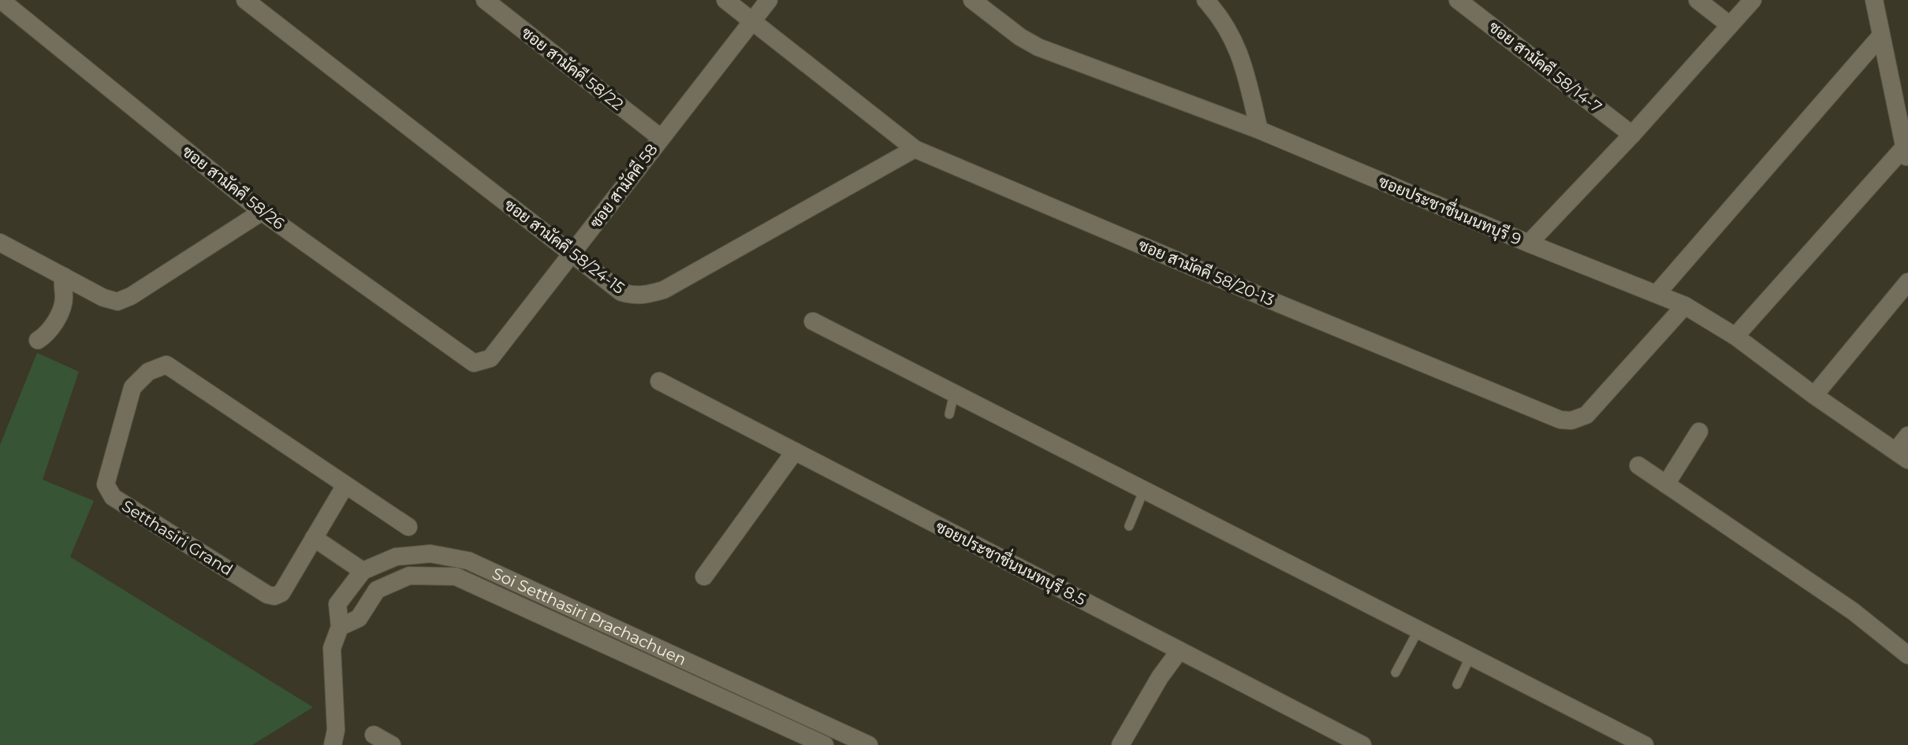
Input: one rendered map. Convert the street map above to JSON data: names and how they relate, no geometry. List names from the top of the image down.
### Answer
{
  "streets": {
    "street": [
      "ซอย สามัคคี 58/14-7",
      "ซอย สามัคคี 58/22",
      "ซอย สามัคคี 58",
      "ซอย สามัคคี 58/26",
      "ซอยประชาชื่นนนทบุรี 9",
      "ซอย สามัคคี 58/24-15",
      "ซอย สามัคคี 58/20-13",
      "Setthasiri Grand",
      "ซอยประชาชื่นนนทบุรี 8.5",
      "Soi Setthasiri Prachachuen"
    ]
  },
  "crossings": [
    ["ซอย สามัคคี 58/22", "ซอย สามัคคี 58"],
    ["ซอย สามัคคี 58", "ซอย สามัคคี 58/26"],
    ["ซอย สามัคคี 58", "ซอย สามัคคี 58/24-15"],
    ["ซอย สามัคคี 58", "ซอย สามัคคี 58/20-13"],
    ["ซอยประชาชื่นนนทบุรี 9", "ซอย สามัคคี 58/20-13"],
    ["ซอย สามัคคี 58/24-15", "ซอย สามัคคี 58/20-13"]
  ]
}
